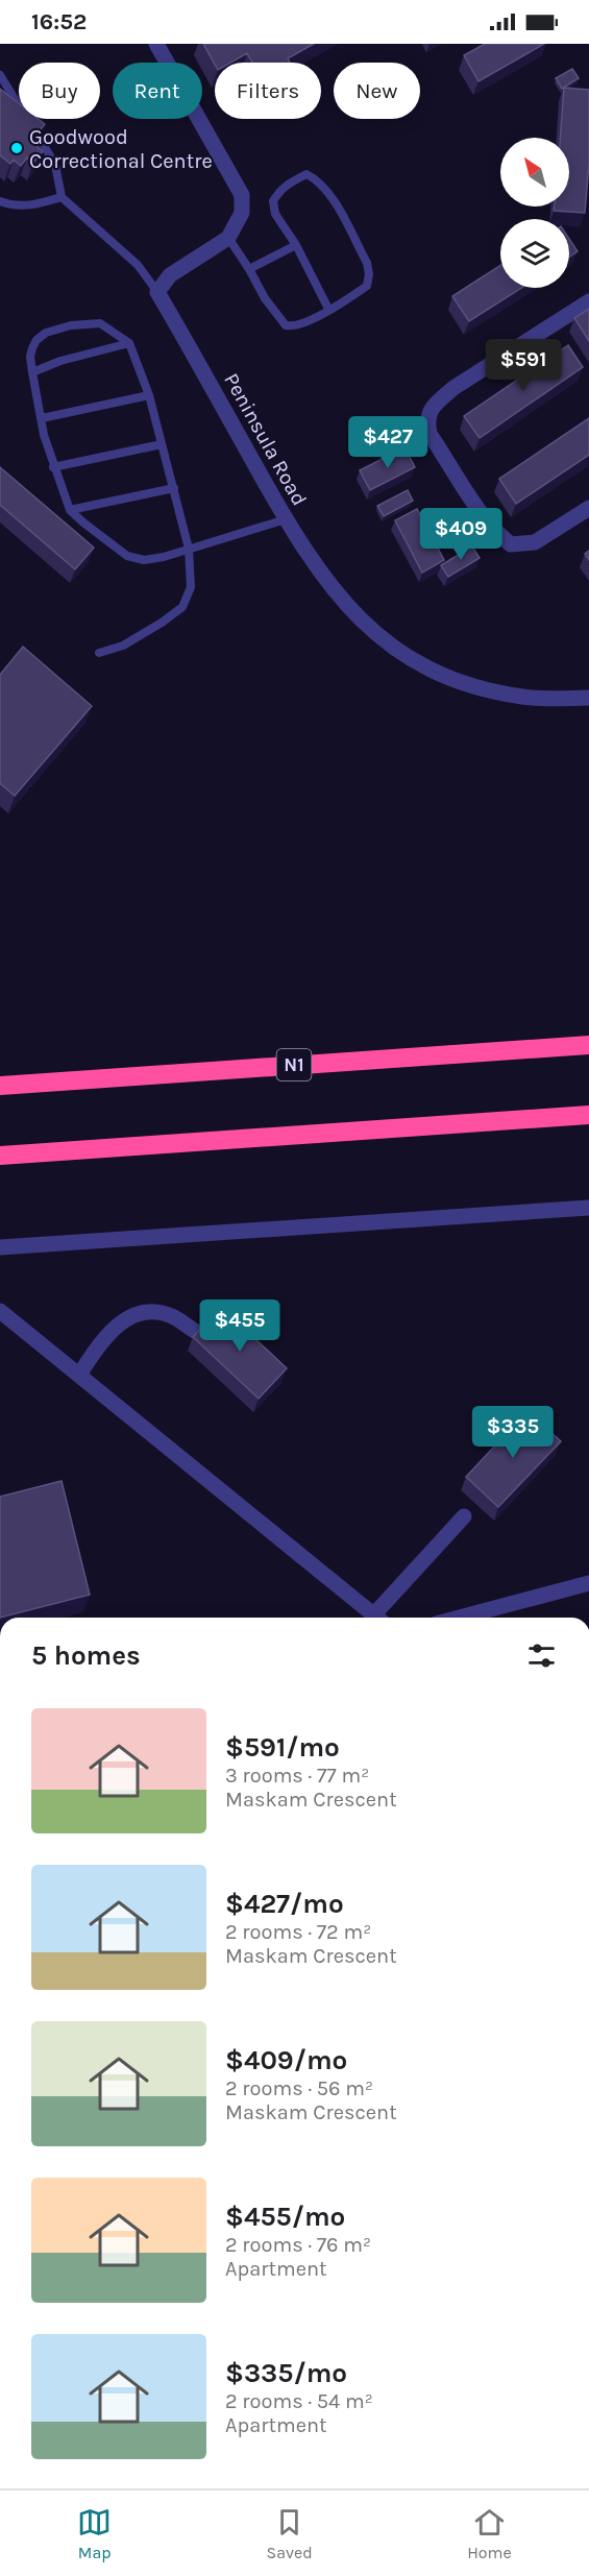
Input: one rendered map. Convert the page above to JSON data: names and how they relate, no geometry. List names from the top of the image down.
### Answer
{
  "streets": {
    "highway": ["N1"],
    "street": ["Peninsula Road"]
  },
  "places": ["Goodwood Correctional Centre"],
  "north": "top left",
  "page": {
    "status": "16:52",
    "chip": [
      "Buy",
      "Rent",
      "Filters",
      "New"
    ],
    "price": [
      "$591",
      "$427",
      "$409",
      "$455",
      "$335"
    ],
    "heading": "5 homes",
    "list": [
      {
        "name": "$591/mo",
        "note": "3 rooms · 77 m² · Maskam Crescent"
      },
      {
        "name": "$427/mo",
        "note": "2 rooms · 72 m² · Maskam Crescent"
      },
      {
        "name": "$409/mo",
        "note": "2 rooms · 56 m² · Maskam Crescent"
      },
      {
        "name": "$455/mo",
        "note": "2 rooms · 76 m² · Apartment"
      },
      {
        "name": "$335/mo",
        "note": "2 rooms · 54 m² · Apartment"
      }
    ],
    "tabs": ["Map", "Saved", "Home"]
  }
}
